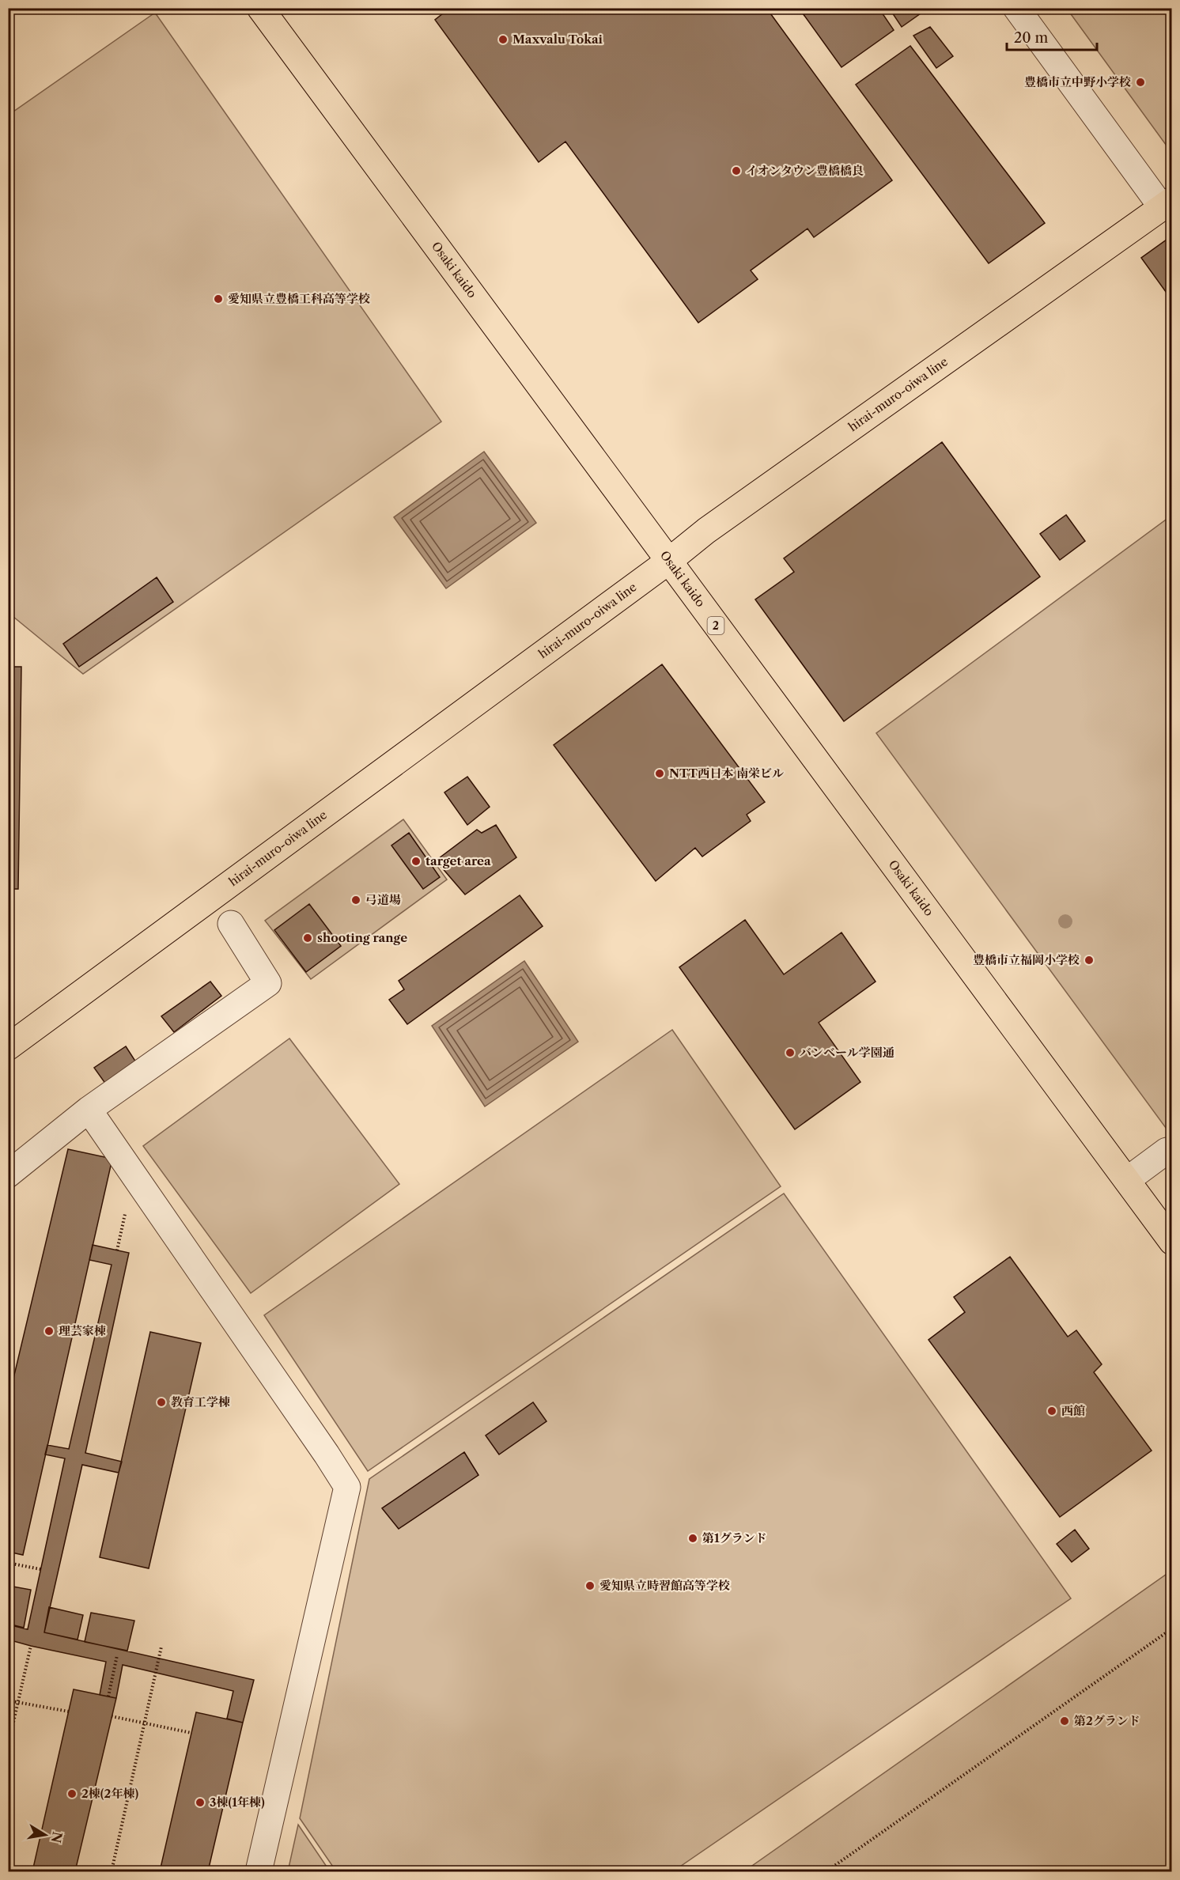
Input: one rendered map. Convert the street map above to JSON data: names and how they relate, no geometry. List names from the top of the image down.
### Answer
{
  "streets": {
    "main road": ["Osaki kaido", "hirai-muro-oiwa line", "2"]
  },
  "crossings": [
    ["Osaki kaido", "hirai-muro-oiwa line"]
  ],
  "places": [
    "Maxvalu Tokai",
    "豊橋市立中野小学校",
    "イオンタウン豊橋橋良",
    "愛知県立豊橋工科高等学校",
    "NTT西日本 南栄ビル",
    "target area",
    "弓道場",
    "shooting range",
    "豊橋市立福岡小学校",
    "バンベール学園通",
    "理芸家棟",
    "教育工学棟",
    "西館",
    "第1グランド",
    "愛知県立時習館高等学校",
    "第2グランド",
    "2棟(2年棟)",
    "3棟(1年棟)"
  ],
  "scale_bar": "20 m",
  "north": "right"
}
